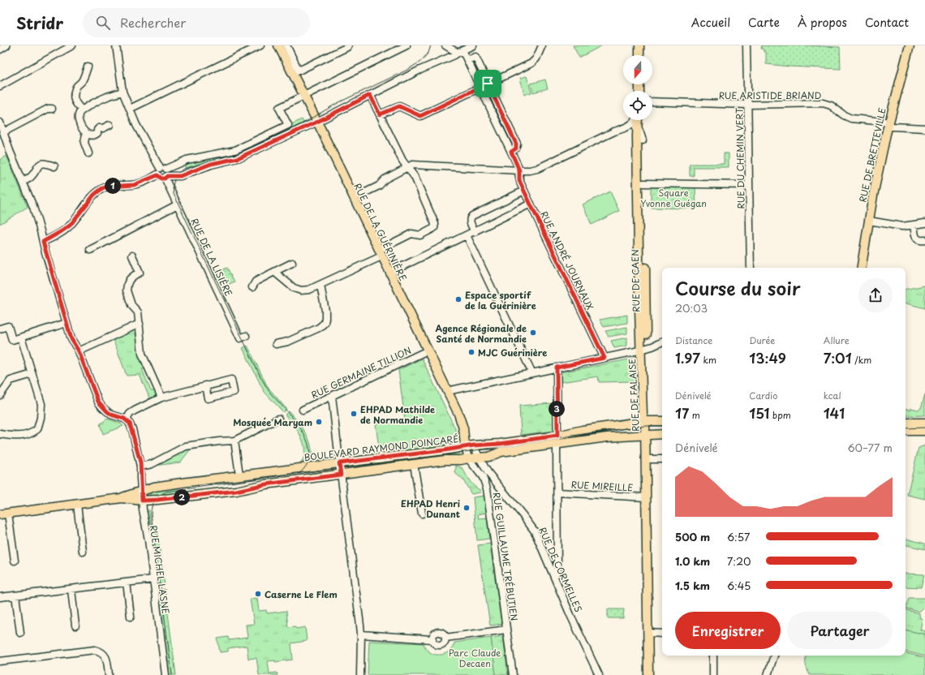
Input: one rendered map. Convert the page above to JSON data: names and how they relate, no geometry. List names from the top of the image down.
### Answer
{
  "streets": {
    "main road": [
      "RUE DE BRETTEVILLE",
      "RUE DE LA GUÉRINIÈRE",
      "RUE DE CAEN",
      "RUE DE FALAISE",
      "BOULEVARD RAYMOND POINCARÉ"
    ],
    "street": [
      "RUE ARISTIDE BRIAND",
      "RUE DU CHEMIN VERT",
      "RUE DE LA LISIÈRE",
      "RUE ANDRÉ JOURNAUX",
      "RUE GERMAINE TILLION",
      "RUE MIREILLE",
      "RUE GUILLAUME TRÉBUTIEN",
      "RUE MICHEL LASNE",
      "RUE DE CORMELLES"
    ]
  },
  "crossings": [
    ["RUE ARISTIDE BRIAND", "RUE DE BRETTEVILLE"],
    ["RUE ARISTIDE BRIAND", "RUE DU CHEMIN VERT"],
    ["RUE DE LA GUÉRINIÈRE", "RUE GERMAINE TILLION"],
    ["RUE DE LA GUÉRINIÈRE", "BOULEVARD RAYMOND POINCARÉ"],
    ["RUE DE LA GUÉRINIÈRE", "RUE GUILLAUME TRÉBUTIEN"],
    ["RUE DE LA GUÉRINIÈRE", "RUE DE CORMELLES"],
    ["RUE DE CAEN", "RUE DE FALAISE"],
    ["RUE DE CAEN", "BOULEVARD RAYMOND POINCARÉ"],
    ["RUE DE FALAISE", "BOULEVARD RAYMOND POINCARÉ"],
    ["RUE DE FALAISE", "RUE MIREILLE"],
    ["BOULEVARD RAYMOND POINCARÉ", "RUE GUILLAUME TRÉBUTIEN"],
    ["BOULEVARD RAYMOND POINCARÉ", "RUE MICHEL LASNE"],
    ["BOULEVARD RAYMOND POINCARÉ", "RUE DE CORMELLES"]
  ],
  "parks": ["Square Yvonne Guégan", "Parc Claude Decaen"],
  "places": [
    "Espace sportif de la Guérinière",
    "Agence Régionale de Santé de Normandie",
    "MJC Guérinière",
    "EHPAD Mathilde de Normandie",
    "Mosquée Maryam",
    "EHPAD Henri Dunant",
    "Caserne Le Flem"
  ],
  "north": "bottom",
  "page": {
    "header": "Stridr",
    "search": "Rechercher",
    "nav": [
      "Accueil",
      "Carte",
      "À propos",
      "Contact"
    ],
    "pins": ["1", "3", "2"],
    "heading": ["Course du soir", "20:03"],
    "stats": [
      ["Distance", "1.97 km"],
      ["Durée", "13:49"],
      ["Allure", "7:01 /km"],
      ["Dénivelé", "17 m"],
      ["Cardio", "151 bpm"],
      ["kcal", "141"]
    ],
    "chart": ["Dénivelé", "60–77 m"],
    "list": [
      {
        "name": "500 m",
        "note": "6:57"
      },
      {
        "name": "1.0 km",
        "note": "7:20"
      },
      {
        "name": "1.5 km",
        "note": "6:45"
      }
    ],
    "buttons": ["Enregistrer", "Partager"]
  }
}
